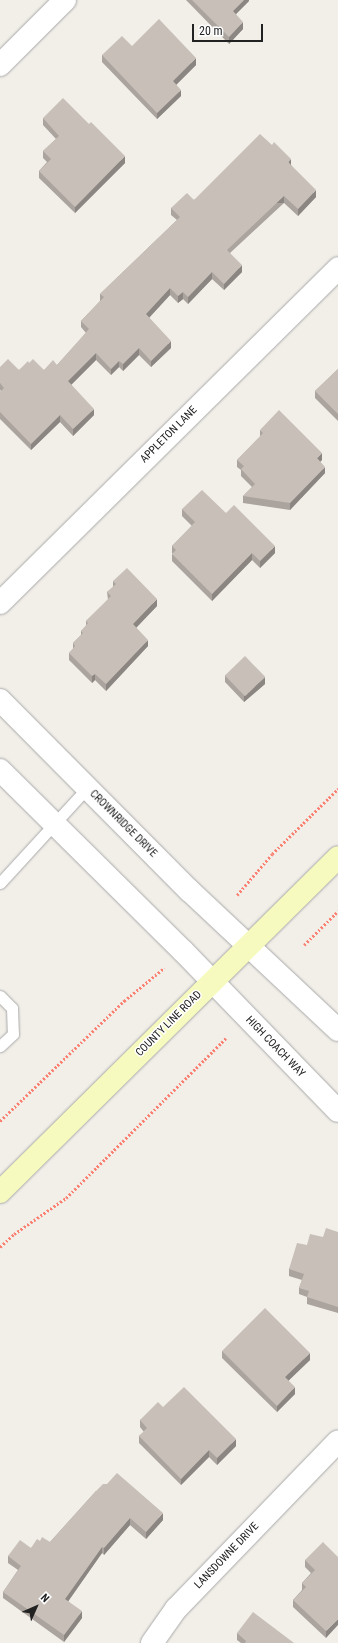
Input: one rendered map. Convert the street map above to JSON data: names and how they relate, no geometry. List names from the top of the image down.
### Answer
{
  "streets": {
    "main road": ["COUNTY LINE ROAD"],
    "street": [
      "APPLETON LANE",
      "CROWNRIDGE DRIVE",
      "HIGH COACH WAY",
      "LANSDOWNE DRIVE"
    ]
  },
  "crossings": [
    ["CROWNRIDGE DRIVE", "COUNTY LINE ROAD"],
    ["COUNTY LINE ROAD", "HIGH COACH WAY"]
  ],
  "scale_bar": "20 m",
  "north": "top right"
}
